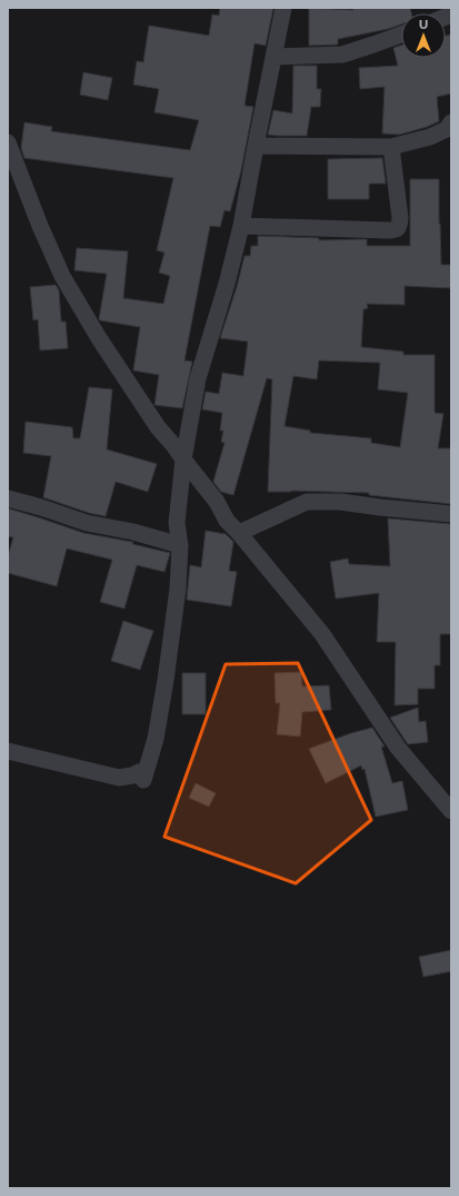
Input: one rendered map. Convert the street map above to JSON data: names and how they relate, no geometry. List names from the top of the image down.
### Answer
{
  "north": "top"
}
